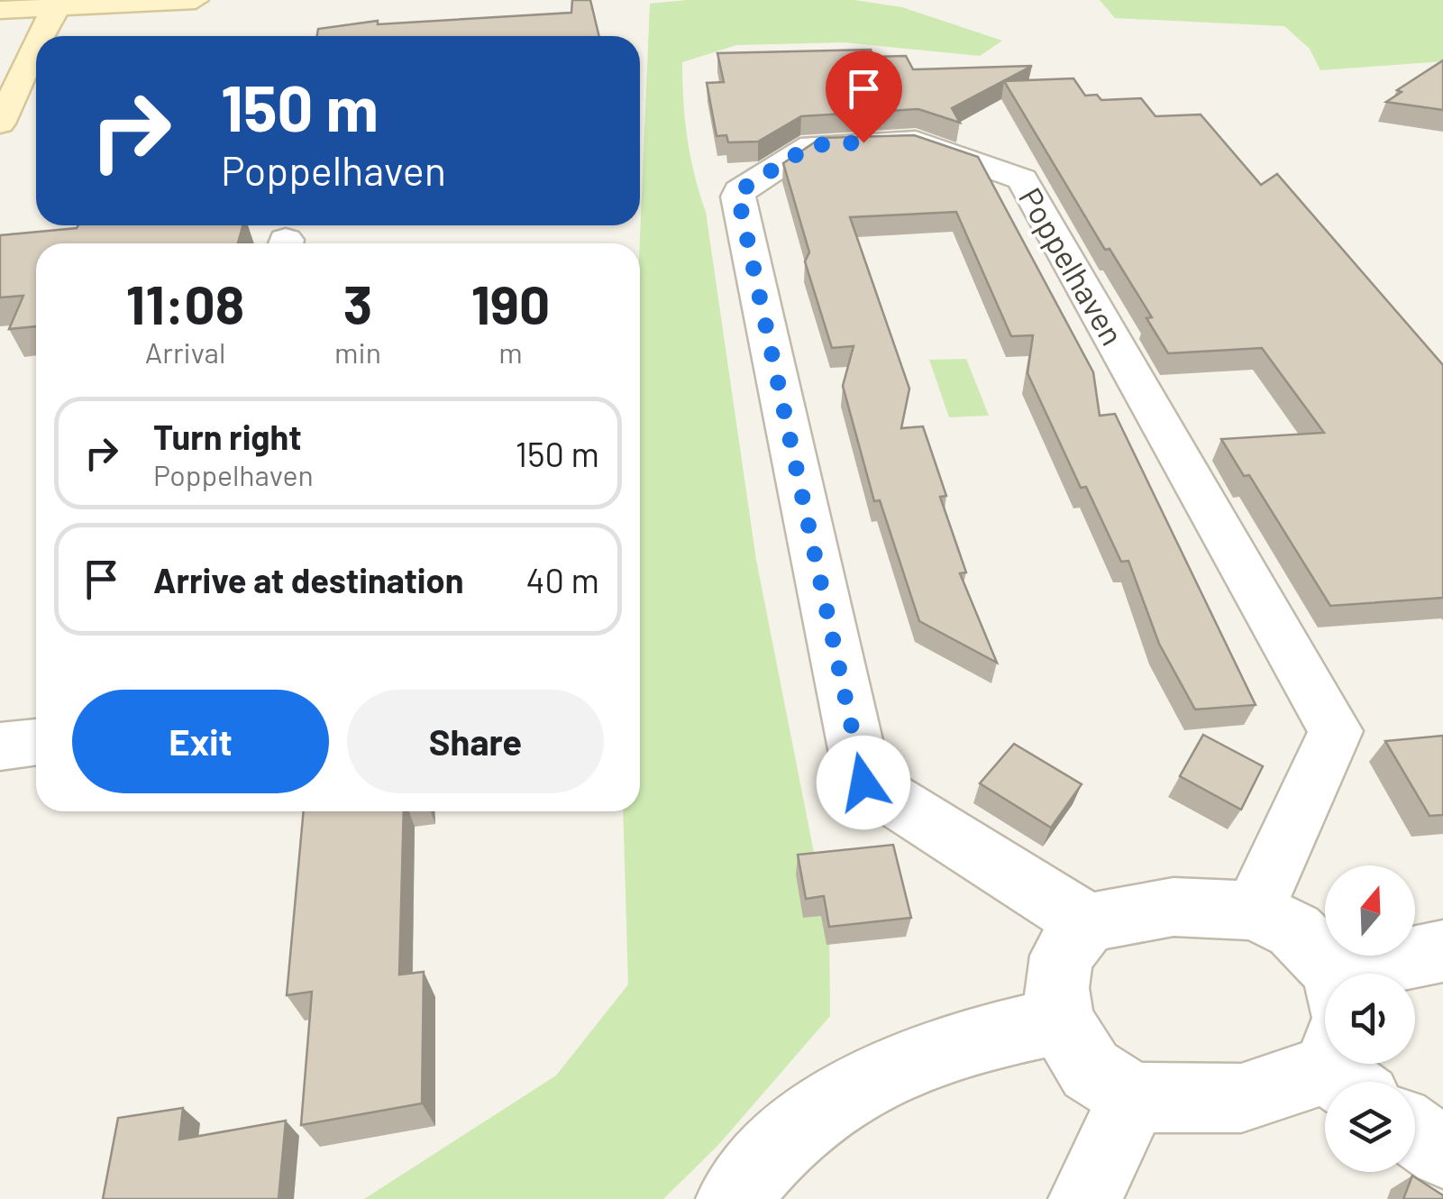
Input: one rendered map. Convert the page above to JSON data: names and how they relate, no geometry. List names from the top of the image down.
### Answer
{
  "streets": {
    "street": ["Poppelhaven"]
  },
  "north": "top",
  "page": {
    "turn": ["150 m", "Poppelhaven"],
    "eta": [
      "11:08",
      "Arrival",
      "3",
      "min",
      "190",
      "m"
    ],
    "list": [
      {
        "name": "Turn right",
        "note": "Poppelhaven",
        "value": "150 m"
      },
      {
        "name": "Arrive at destination",
        "value": "40 m"
      }
    ],
    "buttons": ["Exit", "Share"]
  }
}
